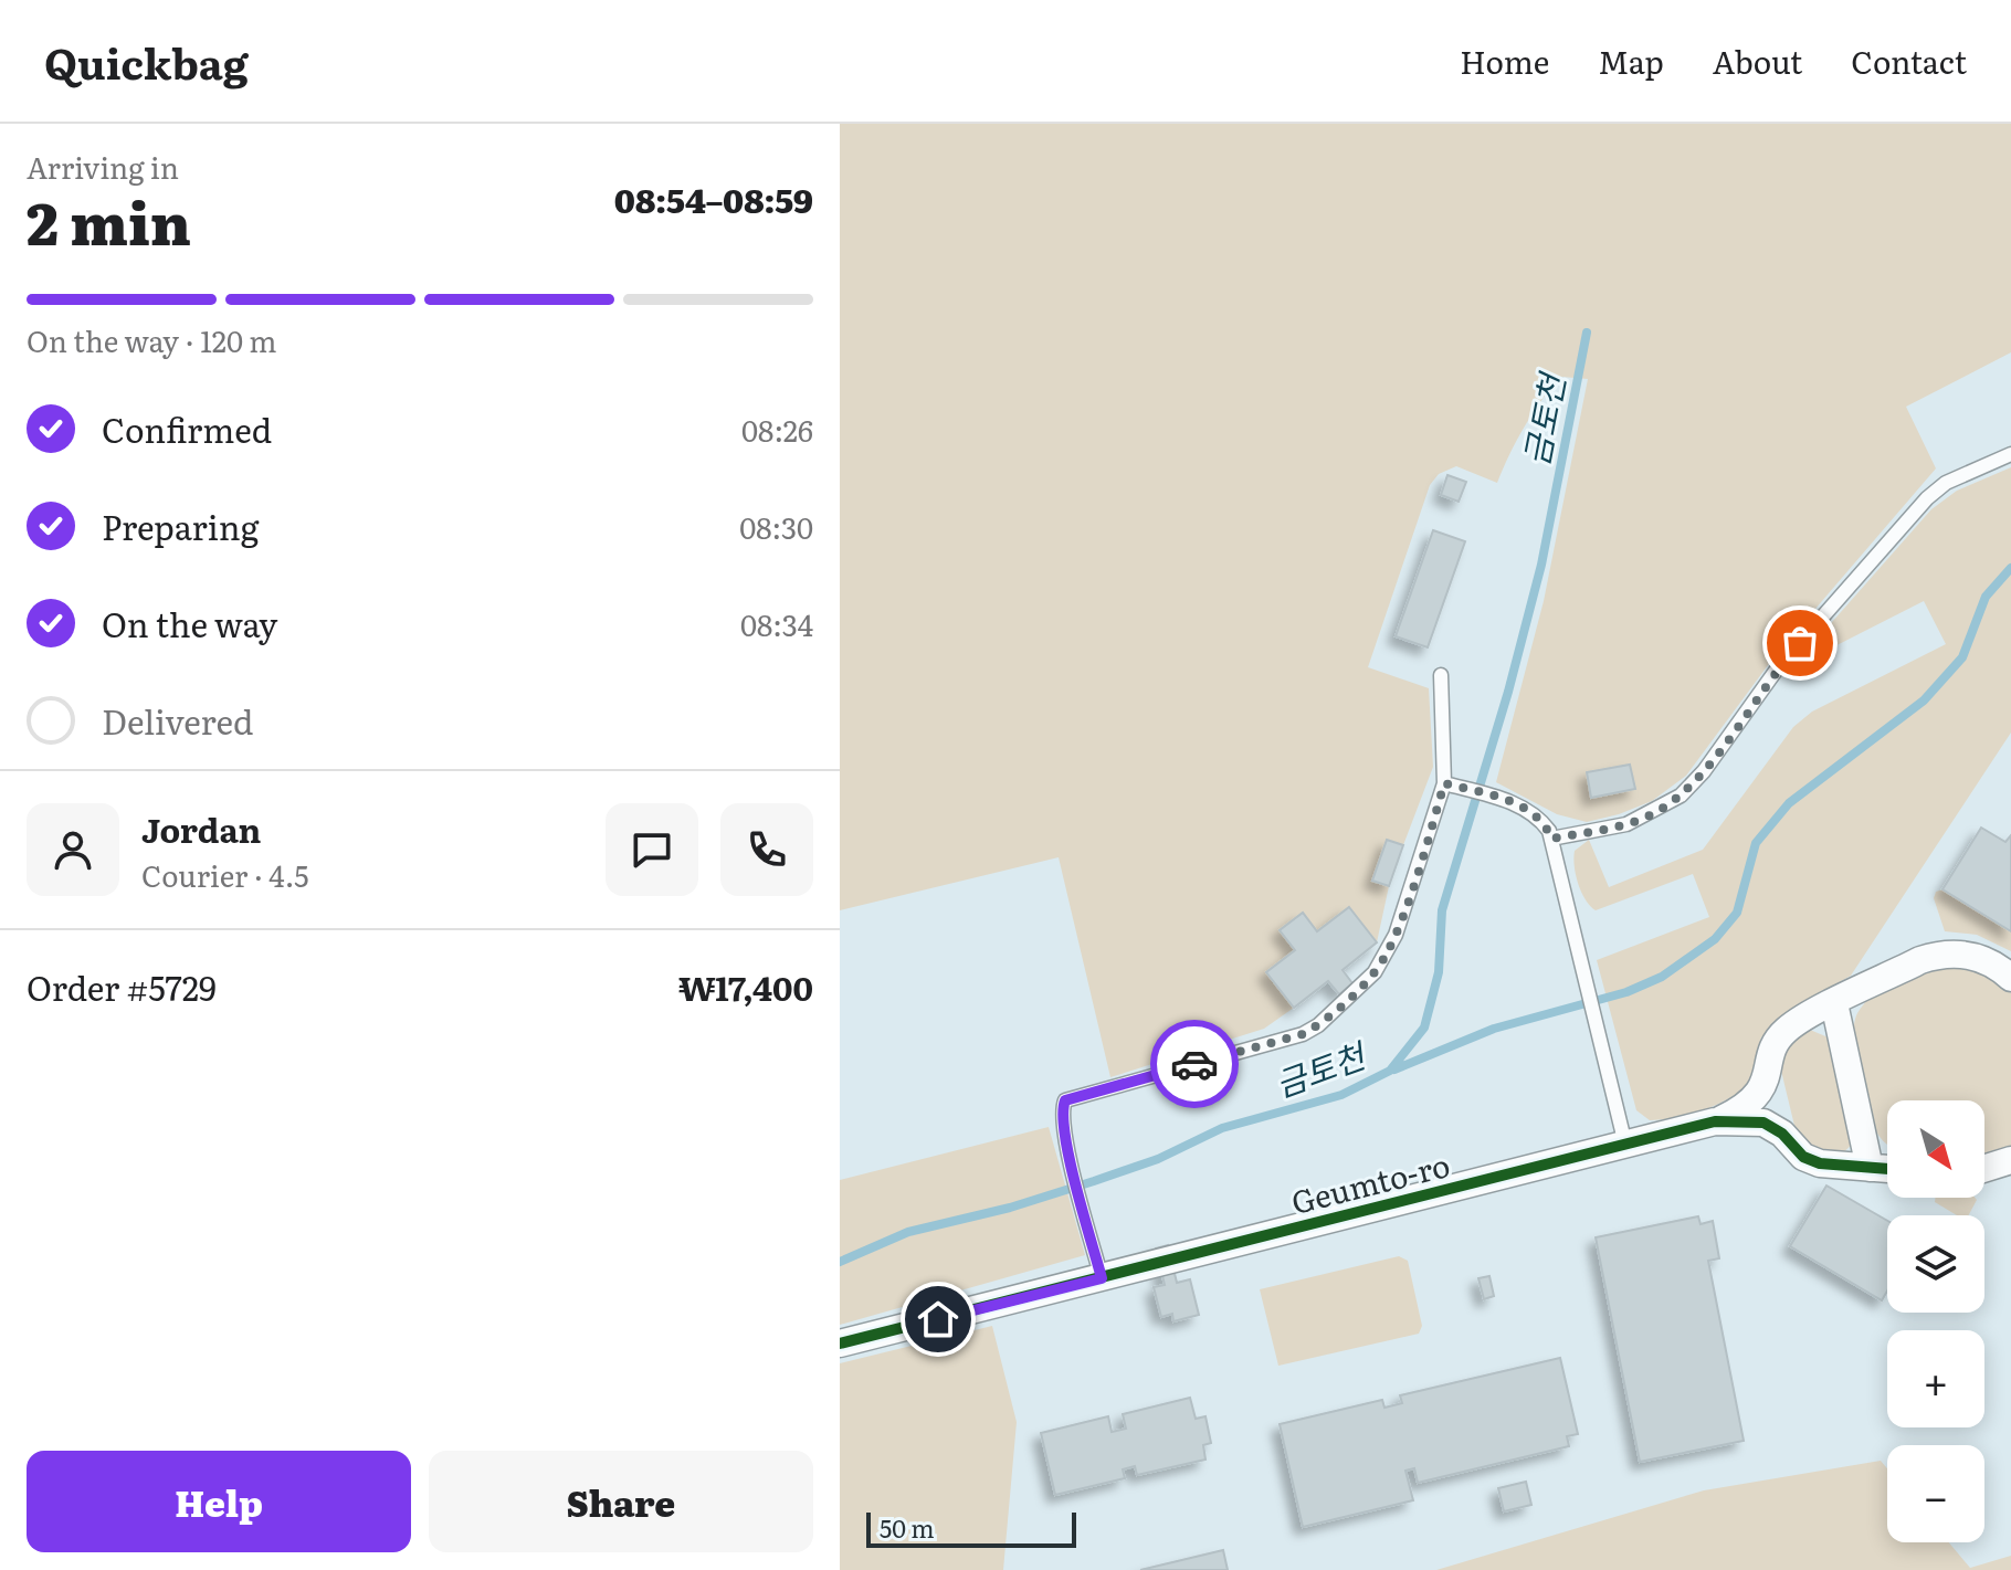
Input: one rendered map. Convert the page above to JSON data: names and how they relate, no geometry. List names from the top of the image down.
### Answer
{
  "streets": {
    "street": ["Geumto-ro"]
  },
  "water": ["금토천"],
  "scale_bar": "50 m",
  "north": "bottom right",
  "page": {
    "header": "Quickbag",
    "nav": [
      "Home",
      "Map",
      "About",
      "Contact"
    ],
    "heading": ["2 min", "Arriving in", "08:54–08:59"],
    "panel": [
      "Jordan",
      "Courier · 4.5",
      "Order #5729",
      "₩17,400"
    ],
    "bar": "On the way · 120 m",
    "list": [
      ["Confirmed", "08:26"],
      ["Preparing", "08:30"],
      ["On the way", "08:34"],
      "Delivered"
    ],
    "map_buttons": ["+", "−"],
    "buttons": ["Help", "Share"],
    "scale": "50 m"
  }
}
